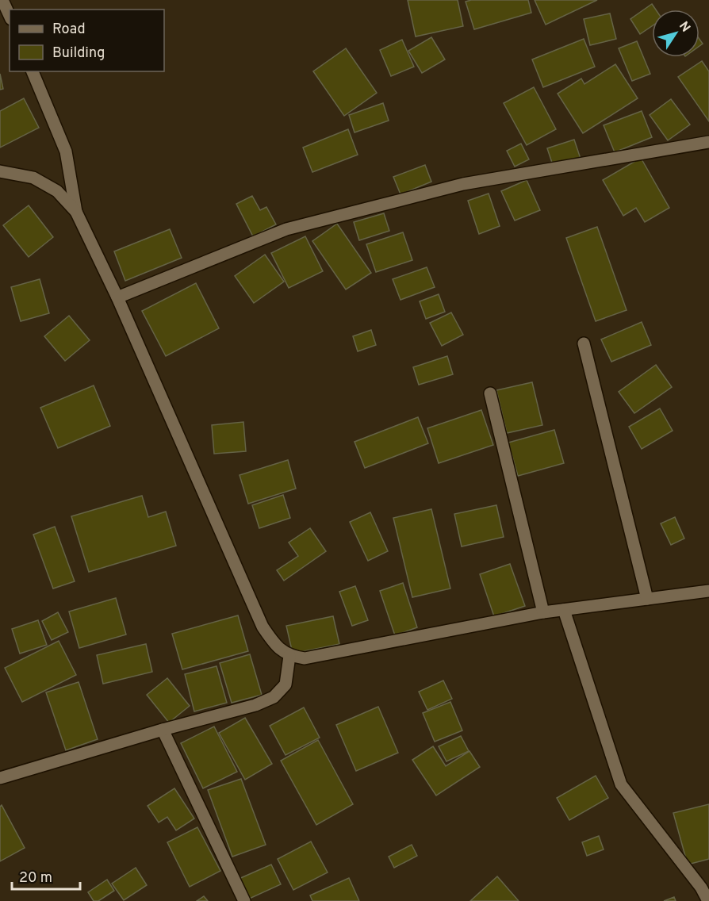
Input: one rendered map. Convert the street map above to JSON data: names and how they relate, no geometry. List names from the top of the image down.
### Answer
{
  "legend": ["Road", "Building"],
  "scale_bar": "20 m",
  "north": "top right"
}
